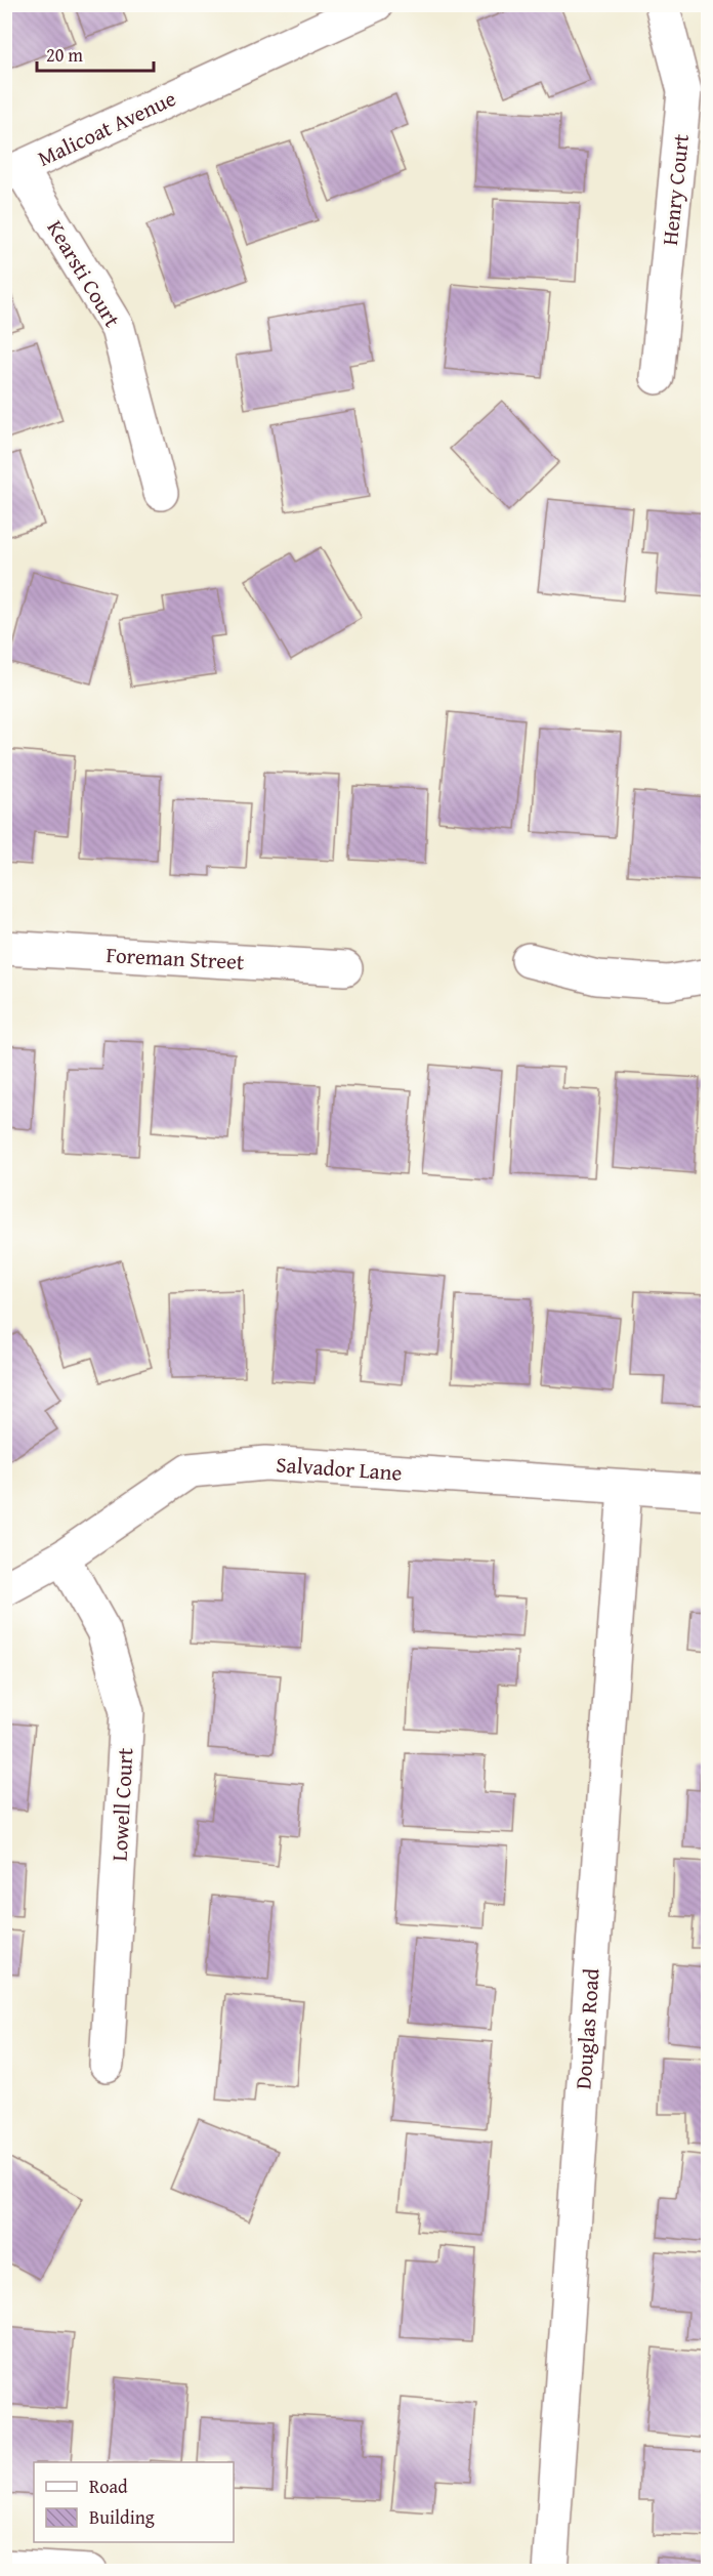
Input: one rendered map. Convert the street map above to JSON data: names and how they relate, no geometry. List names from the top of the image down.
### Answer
{
  "streets": {
    "street": [
      "Malicoat Avenue",
      "Henry Court",
      "Kearsti Court",
      "Foreman Street",
      "Salvador Lane",
      "Lowell Court",
      "Douglas Road"
    ]
  },
  "crossings": [
    ["Malicoat Avenue", "Kearsti Court"],
    ["Salvador Lane", "Lowell Court"],
    ["Salvador Lane", "Douglas Road"]
  ],
  "legend": ["Road", "Building"],
  "scale_bar": "20 m"
}
